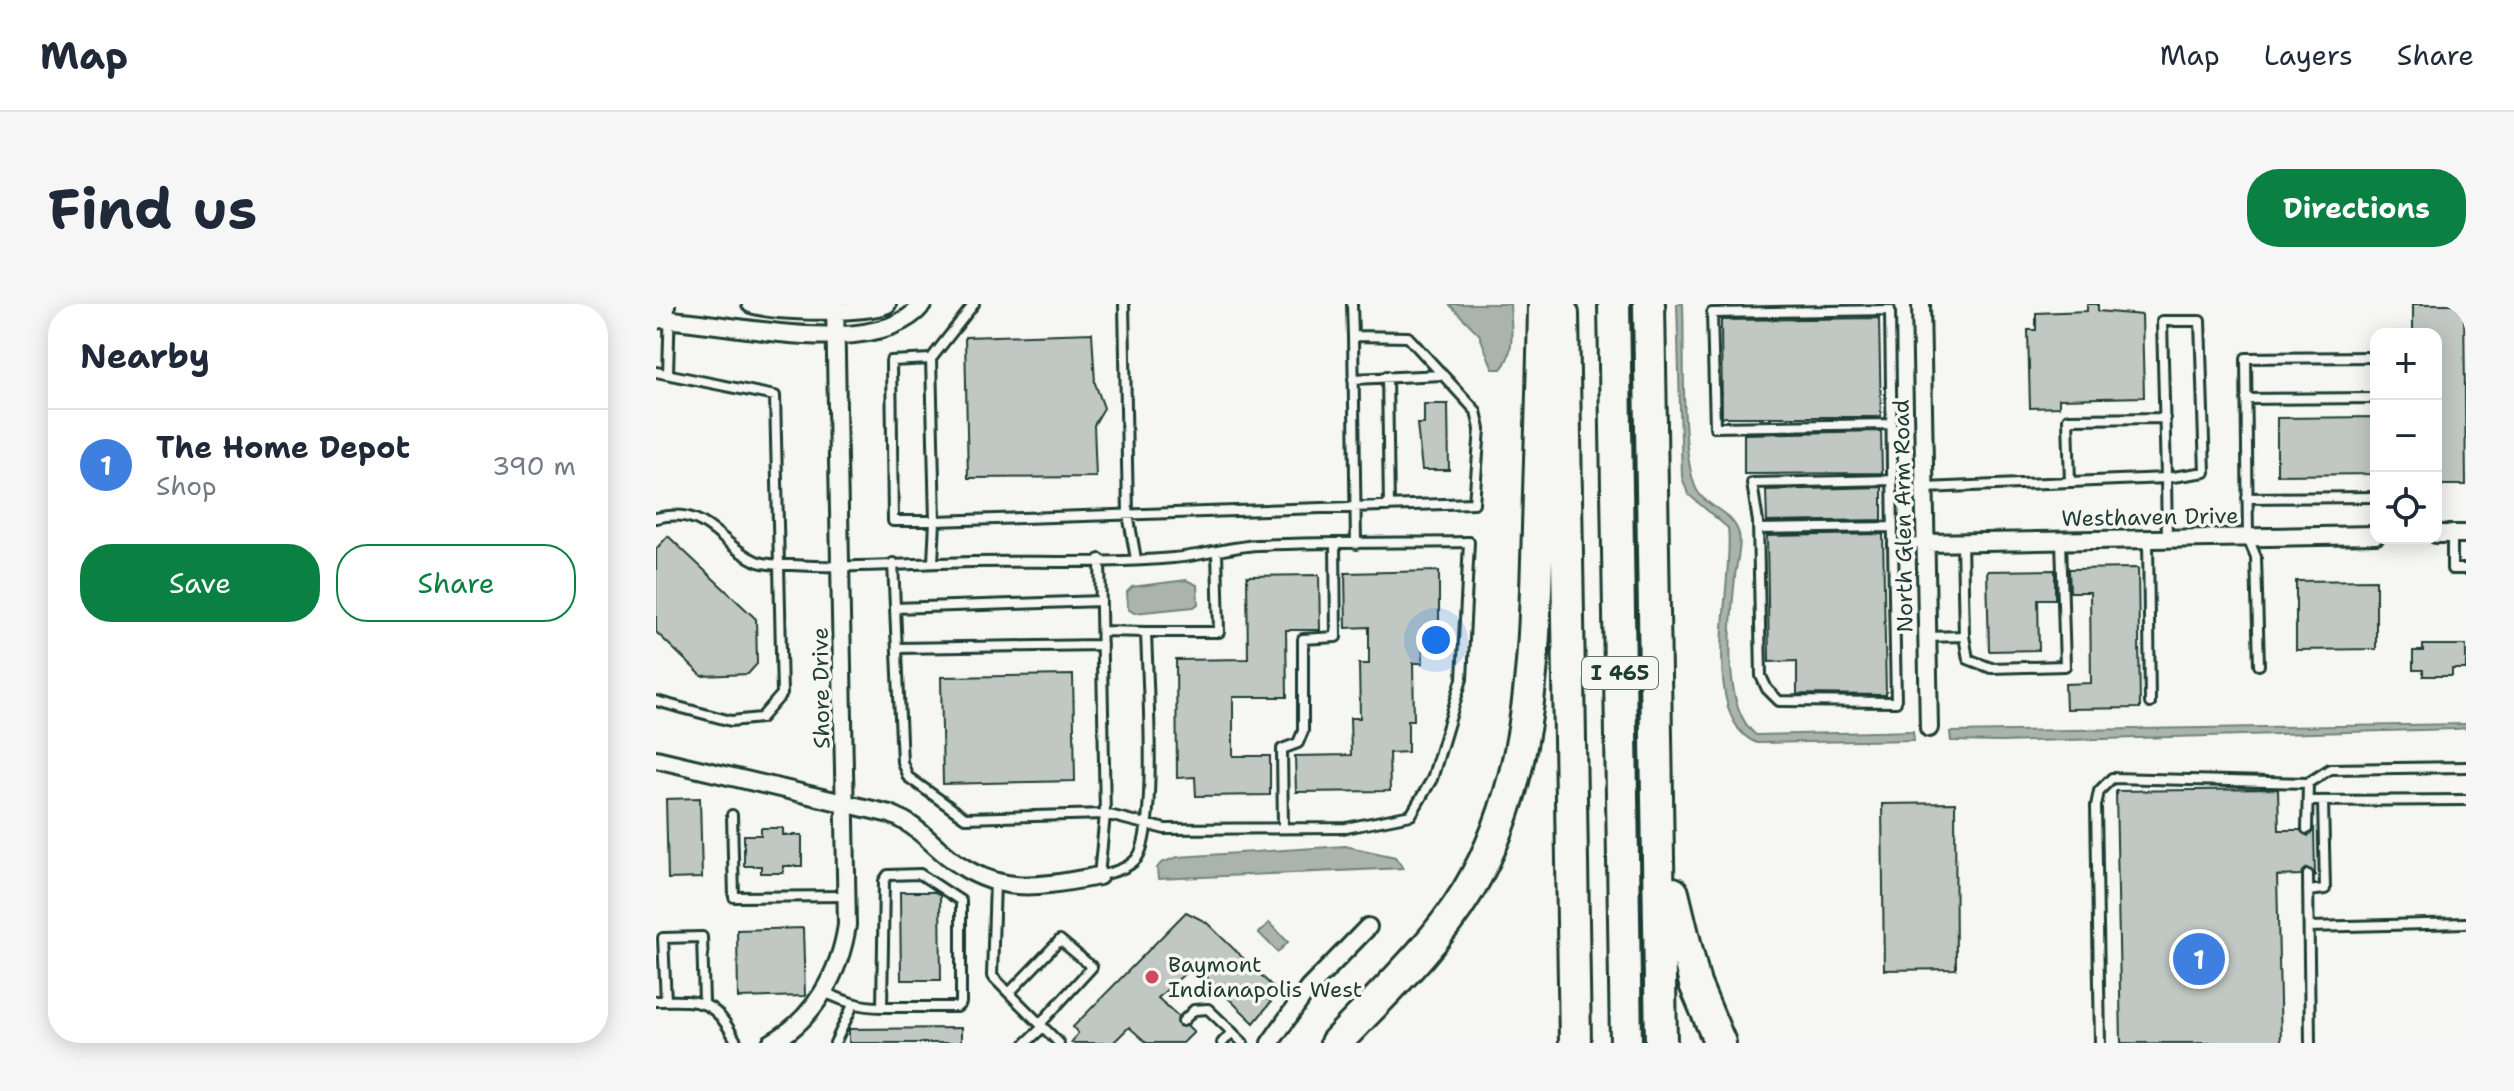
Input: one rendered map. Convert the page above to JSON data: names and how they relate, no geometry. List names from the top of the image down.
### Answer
{
  "streets": {
    "highway": ["I 465"],
    "street": ["North Glen Arm Road", "Westhaven Drive", "Shore Drive"]
  },
  "crossings": [
    ["North Glen Arm Road", "Westhaven Drive"]
  ],
  "places": ["Baymont Indianapolis West"],
  "page": {
    "header": "Map",
    "nav": ["Map", "Layers", "Share"],
    "buttons": [
      "Directions",
      ["Save", "Share"]
    ],
    "title": "Find us",
    "heading": "Nearby",
    "map_buttons": ["+", "−"],
    "list": [
      {
        "mark": "1",
        "name": "The Home Depot",
        "note": "Shop",
        "value": "390 m"
      }
    ],
    "pins": "1"
  }
}
